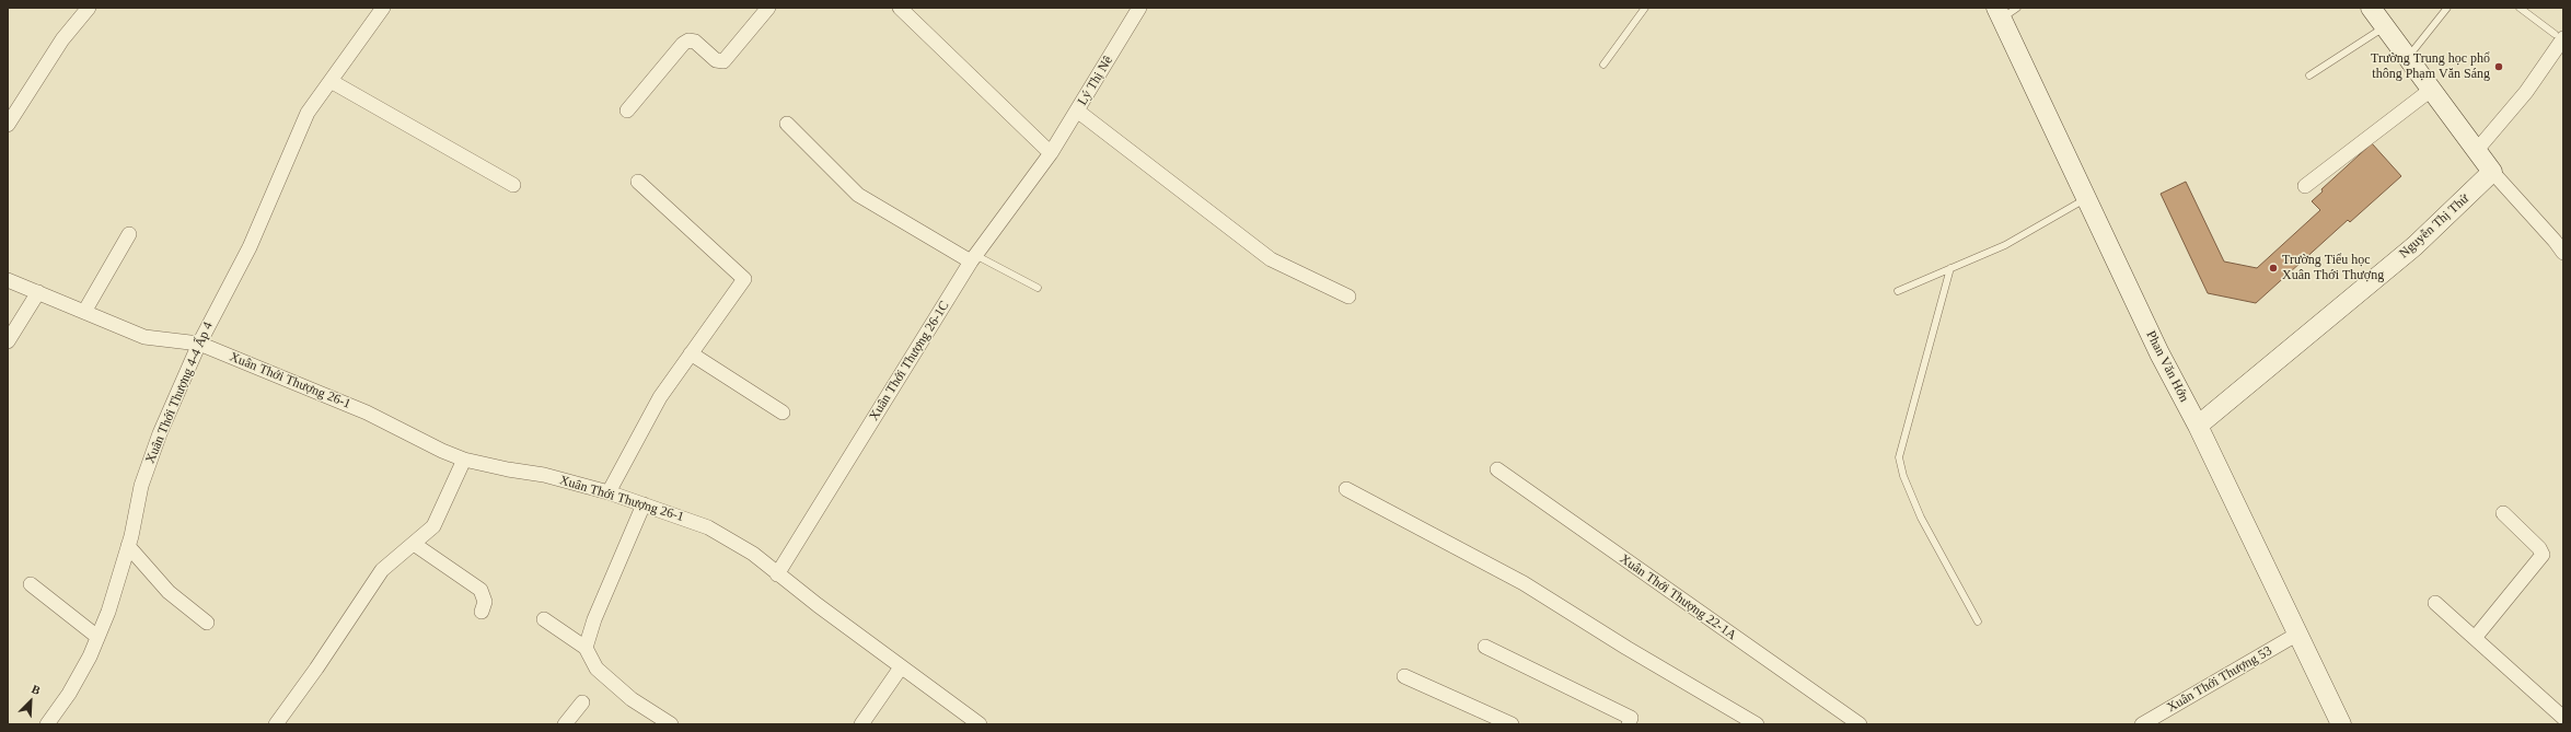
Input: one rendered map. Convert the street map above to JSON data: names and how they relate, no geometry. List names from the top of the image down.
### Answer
{
  "streets": {
    "main road": ["Nguyễn Thị Thử", "Phan Văn Hớn"],
    "street": [
      "Lý Thị Nê",
      "Xuân Thới Thượng 26-1C",
      "Xuân Thới Thượng 26-1",
      "Xuân Thới Thượng 4-4 Ấp 4",
      "Xuân Thới Thượng 22-1A",
      "Xuân Thới Thượng 53"
    ]
  },
  "crossings": [
    ["Lý Thị Nê", "Xuân Thới Thượng 26-1C"],
    ["Nguyễn Thị Thử", "Phan Văn Hớn"],
    ["Xuân Thới Thượng 26-1C", "Xuân Thới Thượng 26-1"],
    ["Phan Văn Hớn", "Xuân Thới Thượng 53"],
    ["Xuân Thới Thượng 26-1", "Xuân Thới Thượng 4-4 Ấp 4"]
  ],
  "places": ["Trường Trung học phổ thông Phạm Văn Sáng", "Trường Tiểu học Xuân Thới Thượng"],
  "north": "top right"
}
